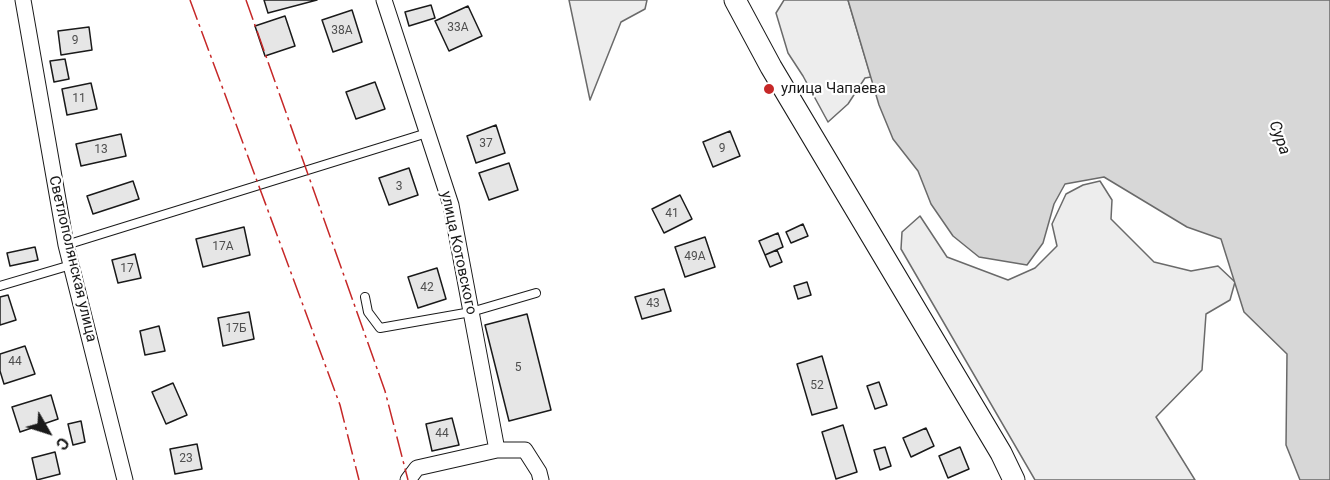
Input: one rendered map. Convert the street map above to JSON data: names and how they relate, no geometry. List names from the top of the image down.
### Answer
{
  "streets": {
    "street": ["улица Котовского", "Светлополянская улица"]
  },
  "water": ["Сура"],
  "places": ["улица Чапаева"],
  "house_numbers": [
    "33А",
    "38А",
    "9",
    "11",
    "37",
    "9",
    "13",
    "3",
    "41",
    "17А",
    "49А",
    "17",
    "42",
    "43",
    "17Б",
    "44",
    "5",
    "52",
    "44",
    "23"
  ],
  "north": "bottom right"
}
